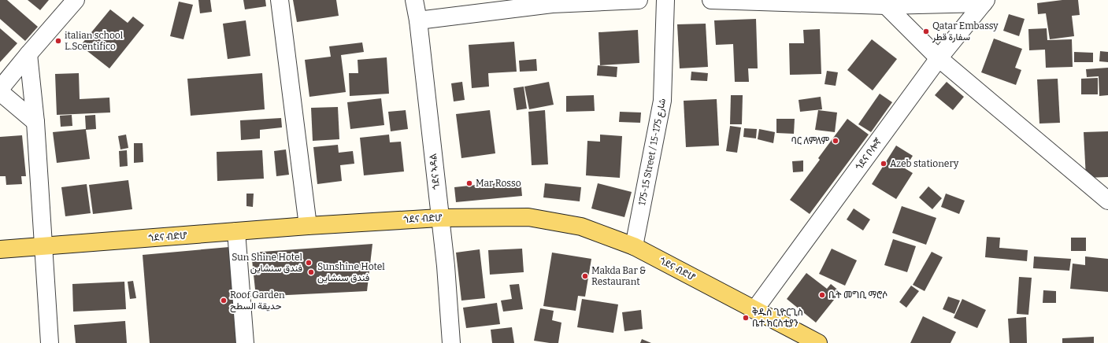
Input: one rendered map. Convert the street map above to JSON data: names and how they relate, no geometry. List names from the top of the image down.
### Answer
{
  "streets": {
    "main road": ["ጎደና ብድሆ"],
    "street": ["175-15 Street / شارع 175-15", "ጎደና ቦሎኛ", "ጎደና ኣዳል"]
  },
  "crossings": [
    ["175-15 Street / شارع 175-15", "ጎደና ብድሆ"],
    ["ጎደና ቦሎኛ", "ጎደና ብድሆ"],
    ["ጎደና ኣዳል", "ጎደና ብድሆ"]
  ],
  "places": [
    "Qatar Embassy سفارة قطر",
    "italian school L.Scentifico",
    "ባር ለምለም",
    "Azeb stationery",
    "Mar Rosso",
    "Sun Shine Hotel فندق سنشاين",
    "Sunshine Hotel فندق سنشاين",
    "Makda Bar & Restaurant",
    "ቤት መግቢ ማሮሶ",
    "Roof Garden حديقة السطح",
    "ቅዱስ ጊዮርጊስ ቤተ ክርስቲያን"
  ]
}
